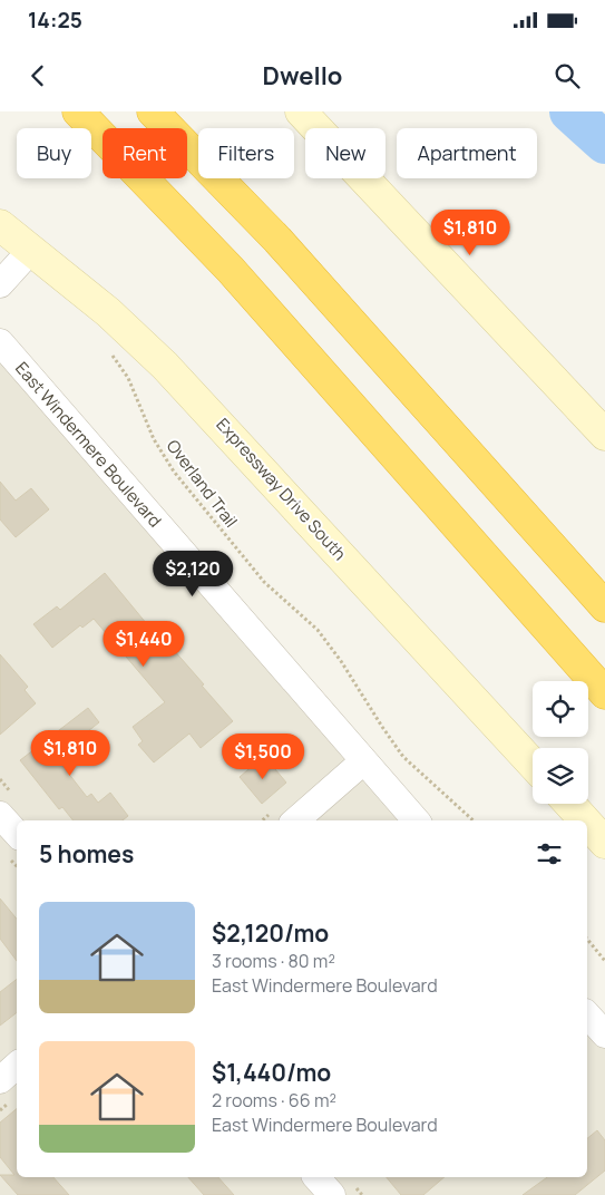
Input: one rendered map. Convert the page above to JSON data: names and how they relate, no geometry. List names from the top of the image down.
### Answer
{
  "streets": {
    "street": ["East Windermere Boulevard", "Expressway Drive South"],
    "path": ["Overland Trail"]
  },
  "page": {
    "status": "14:25",
    "header": "Dwello",
    "chip": [
      "Buy",
      "Rent",
      "Filters",
      "New",
      "Apartment"
    ],
    "price": [
      "$1,810",
      "$2,120",
      "$1,440",
      "$1,810",
      "$1,500"
    ],
    "heading": "5 homes",
    "list": [
      {
        "name": "$2,120/mo",
        "note": "3 rooms · 80 m² · East Windermere Boulevard"
      },
      {
        "name": "$1,440/mo",
        "note": "2 rooms · 66 m² · East Windermere Boulevard"
      }
    ]
  }
}
